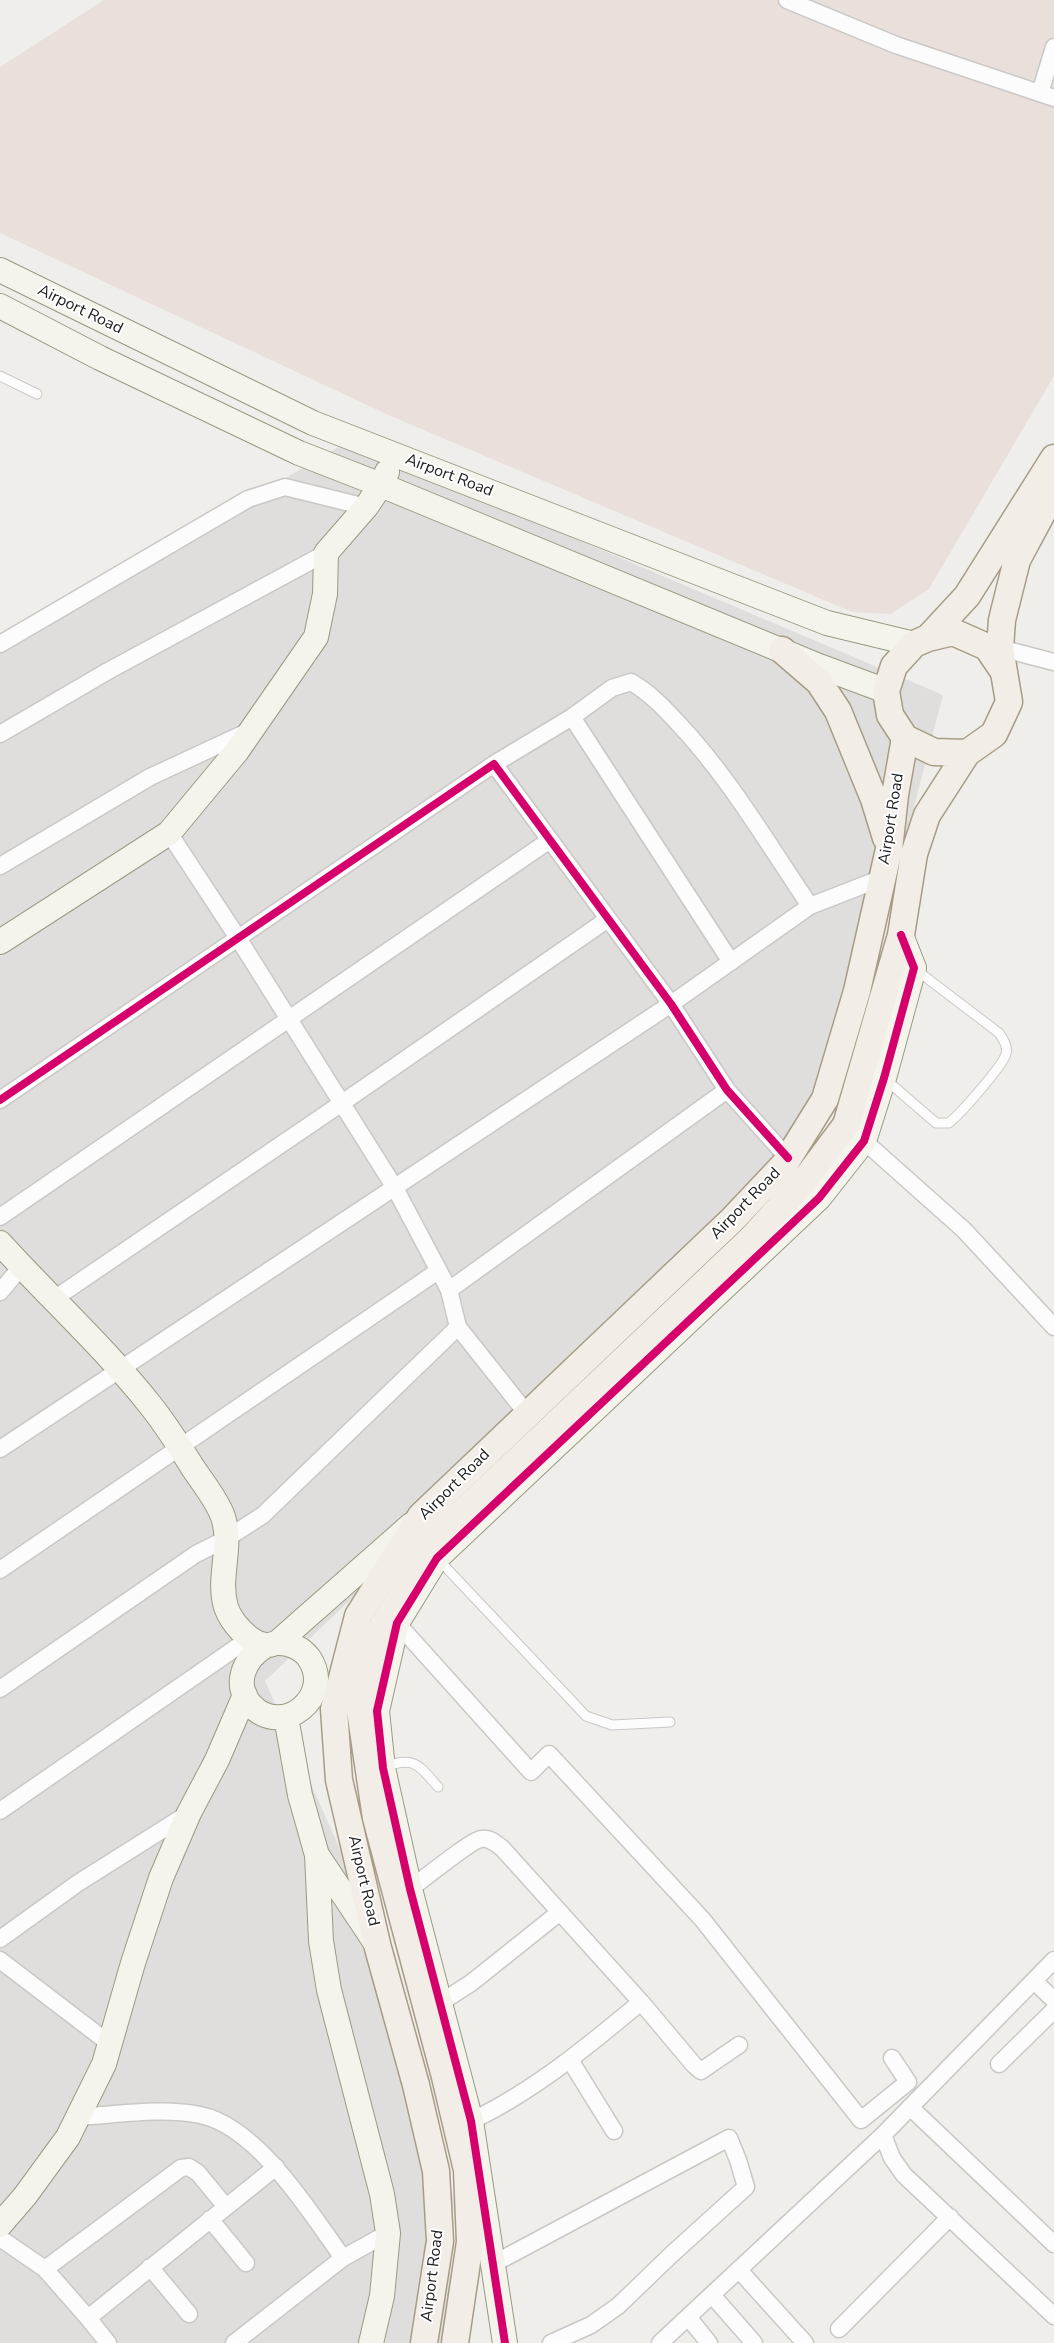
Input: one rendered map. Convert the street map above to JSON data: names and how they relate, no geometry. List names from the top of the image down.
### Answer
{
  "streets": {
    "main road": ["Airport Road"]
  }
}
